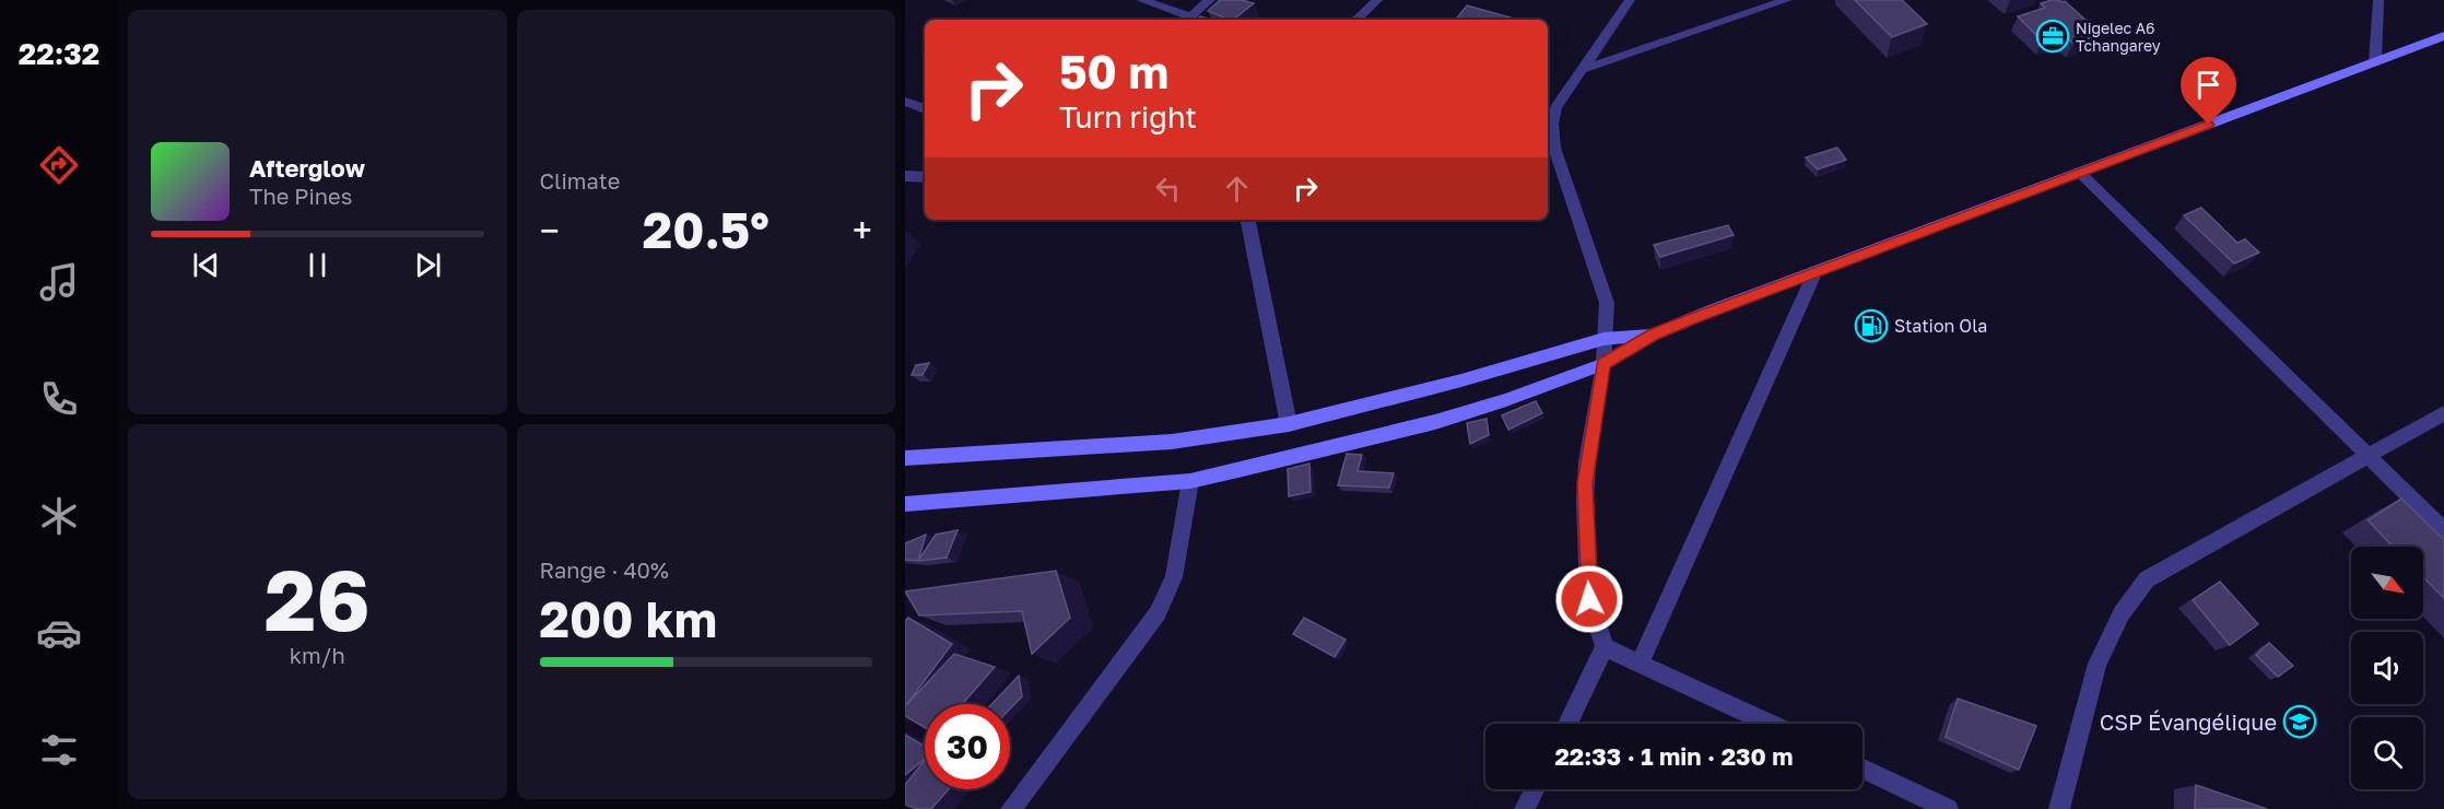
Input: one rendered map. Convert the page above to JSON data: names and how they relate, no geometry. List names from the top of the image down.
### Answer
{
  "places": {
    "office": ["Nigelec A6 Tchangarey"],
    "fuel station": ["Station Ola"],
    "school or university": ["CSP Évangélique"]
  },
  "north": "bottom right",
  "page": {
    "tabs": "22:32",
    "tile": [
      "Climate",
      ["26", "km/h"],
      ["Range · 40%", "200 km"]
    ],
    "turn": ["50 m", "Turn right"],
    "song": ["Afterglow", "The Pines"],
    "heat": ["−", "20.5°", "+"],
    "limit": "30",
    "trip": "22:33 · 1 min · 230 m"
  }
}
